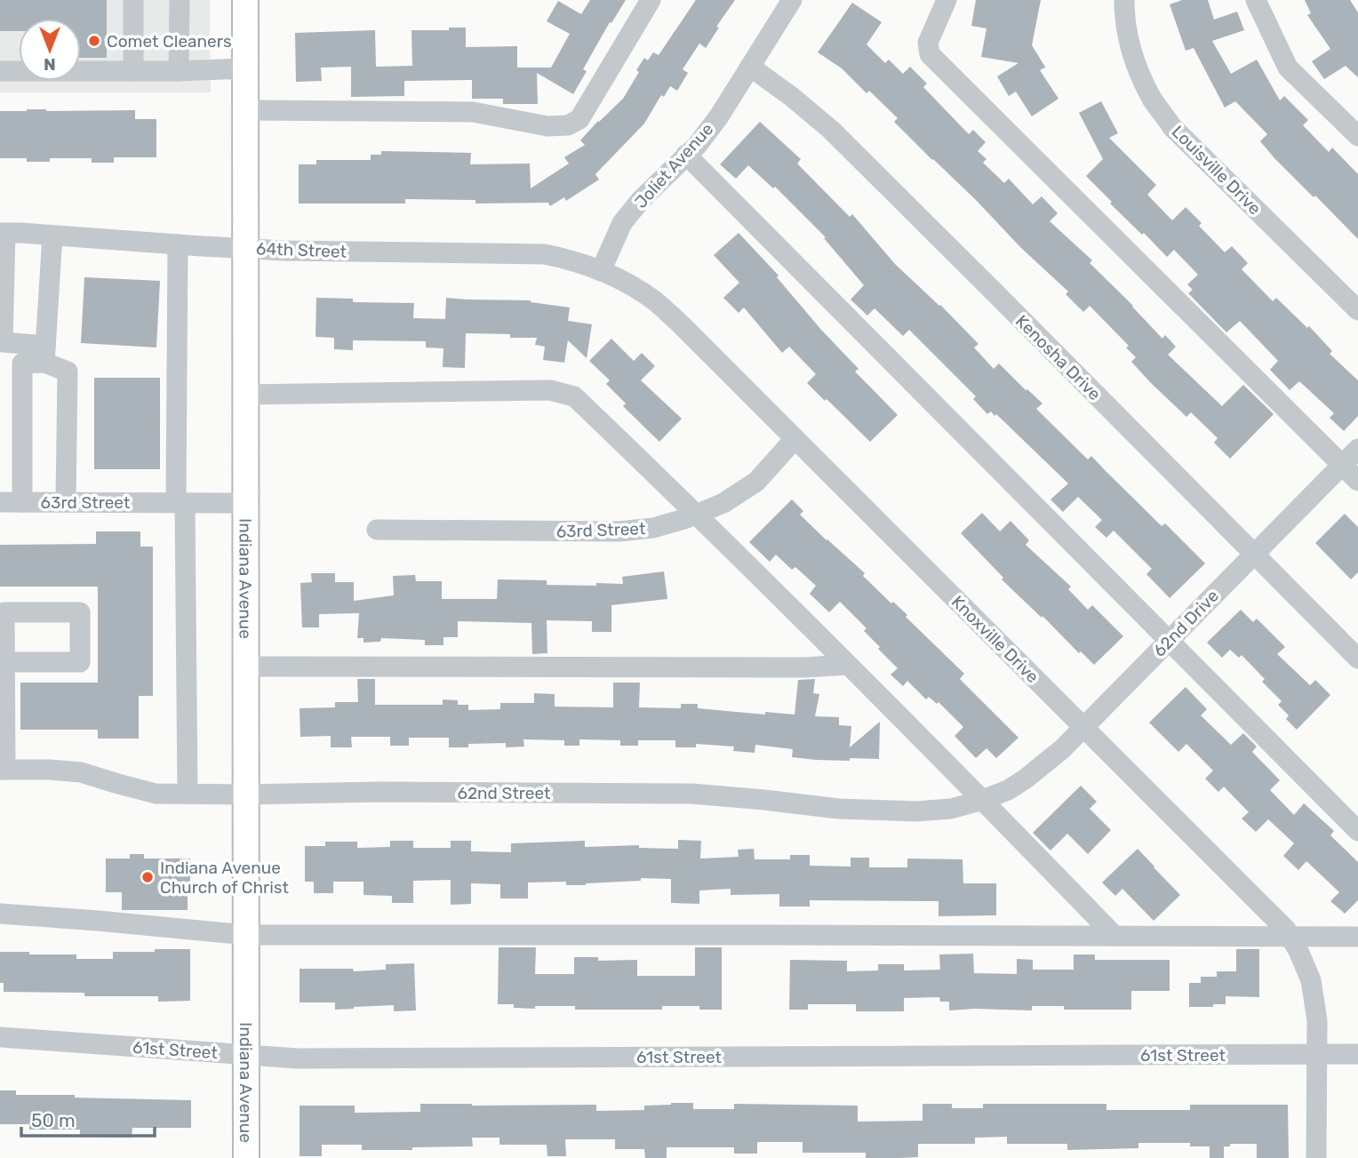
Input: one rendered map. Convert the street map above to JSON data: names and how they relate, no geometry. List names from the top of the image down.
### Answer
{
  "streets": {
    "main road": ["Indiana Avenue"],
    "street": [
      "Joliet Avenue",
      "Louisville Drive",
      "64th Street",
      "Kenosha Drive",
      "63rd Street",
      "62nd Drive",
      "Knoxville Drive",
      "62nd Street",
      "61st Street"
    ]
  },
  "crossings": [
    ["Joliet Avenue", "64th Street"],
    ["Joliet Avenue", "Kenosha Drive"],
    ["Joliet Avenue", "Knoxville Drive"],
    ["64th Street", "Indiana Avenue"],
    ["64th Street", "Knoxville Drive"],
    ["Kenosha Drive", "62nd Drive"],
    ["63rd Street", "Indiana Avenue"],
    ["63rd Street", "Knoxville Drive"],
    ["Indiana Avenue", "62nd Street"],
    ["Indiana Avenue", "61st Street"],
    ["62nd Drive", "Knoxville Drive"],
    ["62nd Drive", "62nd Street"],
    ["Knoxville Drive", "61st Street"]
  ],
  "places": ["Comet Cleaners", "Indiana Avenue Church of Christ"],
  "scale_bar": "50 m",
  "north": "bottom"
}
